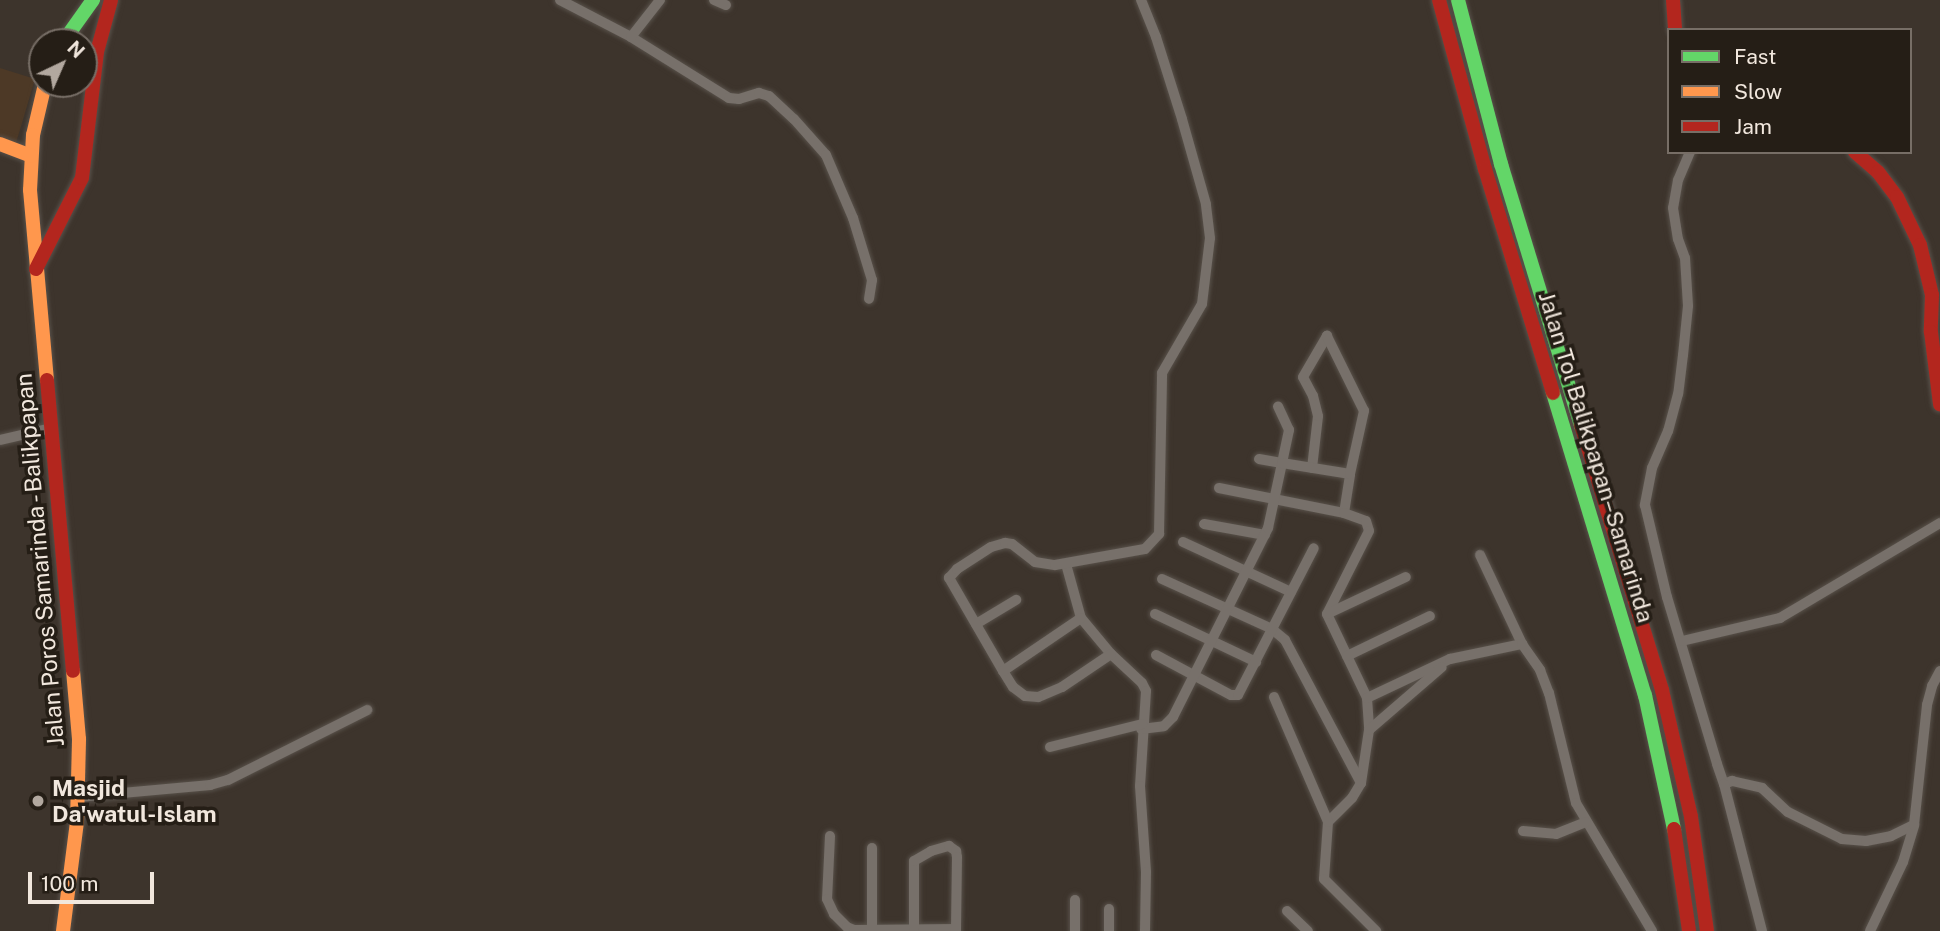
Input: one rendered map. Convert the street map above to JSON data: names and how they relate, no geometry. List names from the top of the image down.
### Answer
{
  "streets": {
    "main road": ["Jalan Tol Balikpapan–Samarinda", "Jalan Poros Samarinda - Balikpapan"]
  },
  "places": ["Masjid Da'watul-Islam"],
  "legend": ["Fast", "Slow", "Jam"],
  "scale_bar": "100 m",
  "north": "top right"
}
